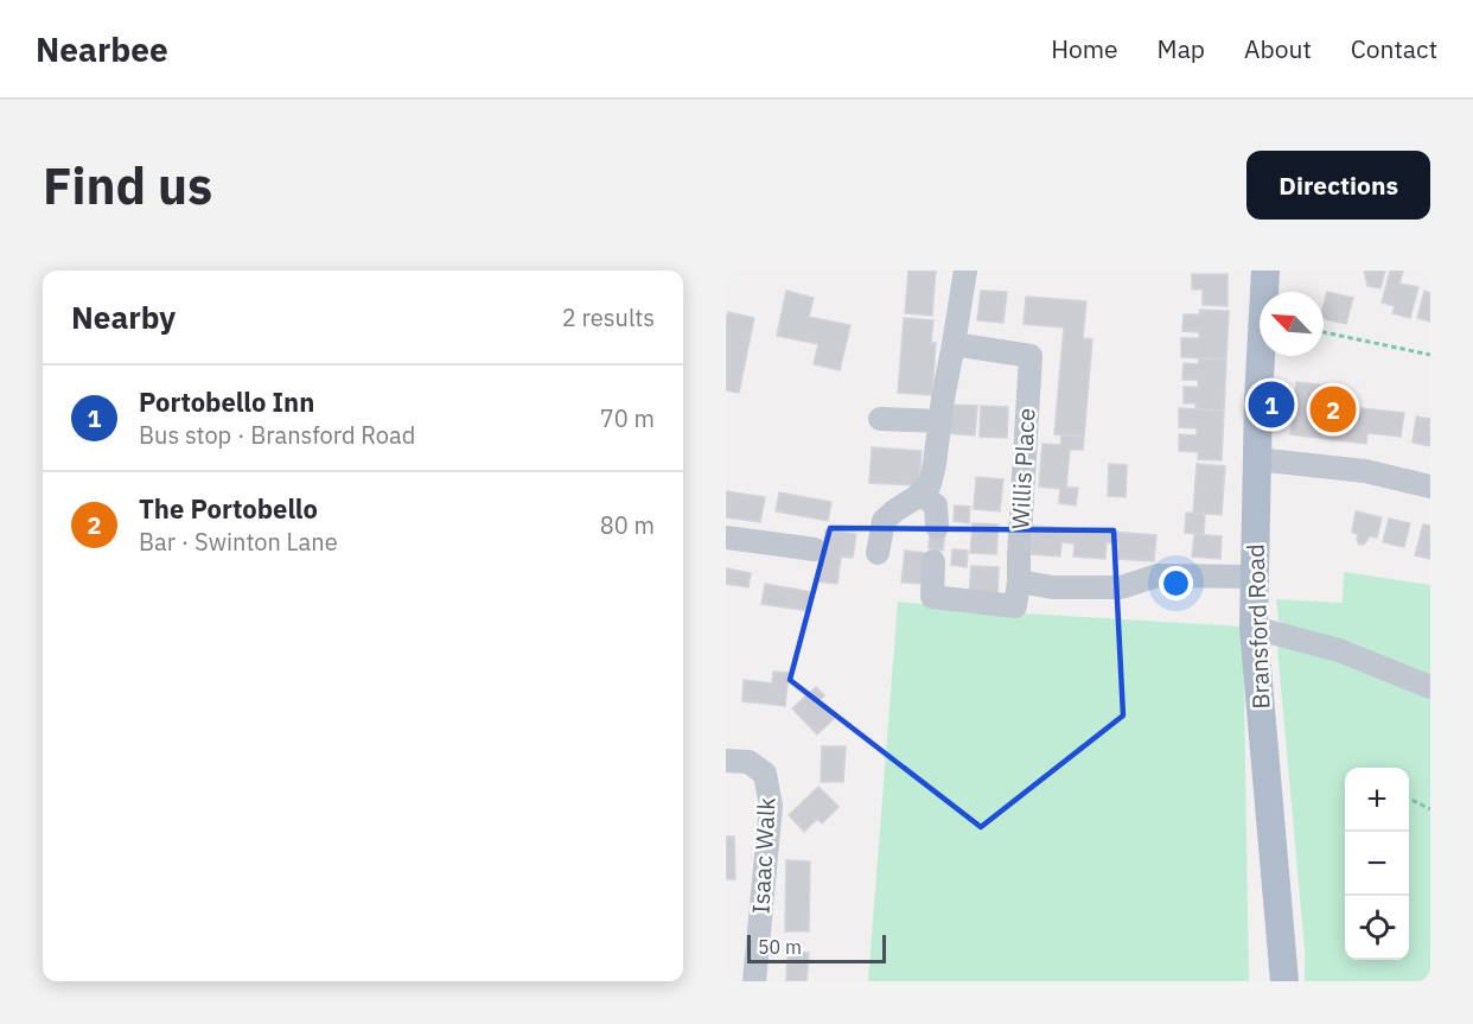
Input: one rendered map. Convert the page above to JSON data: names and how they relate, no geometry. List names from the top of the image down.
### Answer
{
  "streets": {
    "main road": ["Bransford Road"],
    "street": ["Willis Place", "Isaac Walk"]
  },
  "scale_bar": "50 m",
  "north": "top left",
  "page": {
    "header": "Nearbee",
    "nav": [
      "Home",
      "Map",
      "About",
      "Contact"
    ],
    "buttons": "Directions",
    "title": "Find us",
    "heading": ["Nearby", "2 results"],
    "list": [
      {
        "mark": "1",
        "name": "Portobello Inn",
        "note": "Bus stop · Bransford Road",
        "value": "70 m"
      },
      {
        "mark": "2",
        "name": "The Portobello",
        "note": "Bar · Swinton Lane",
        "value": "80 m"
      }
    ],
    "pins": ["1", "2"],
    "map_buttons": ["+", "−"],
    "scale": "50 m"
  }
}
